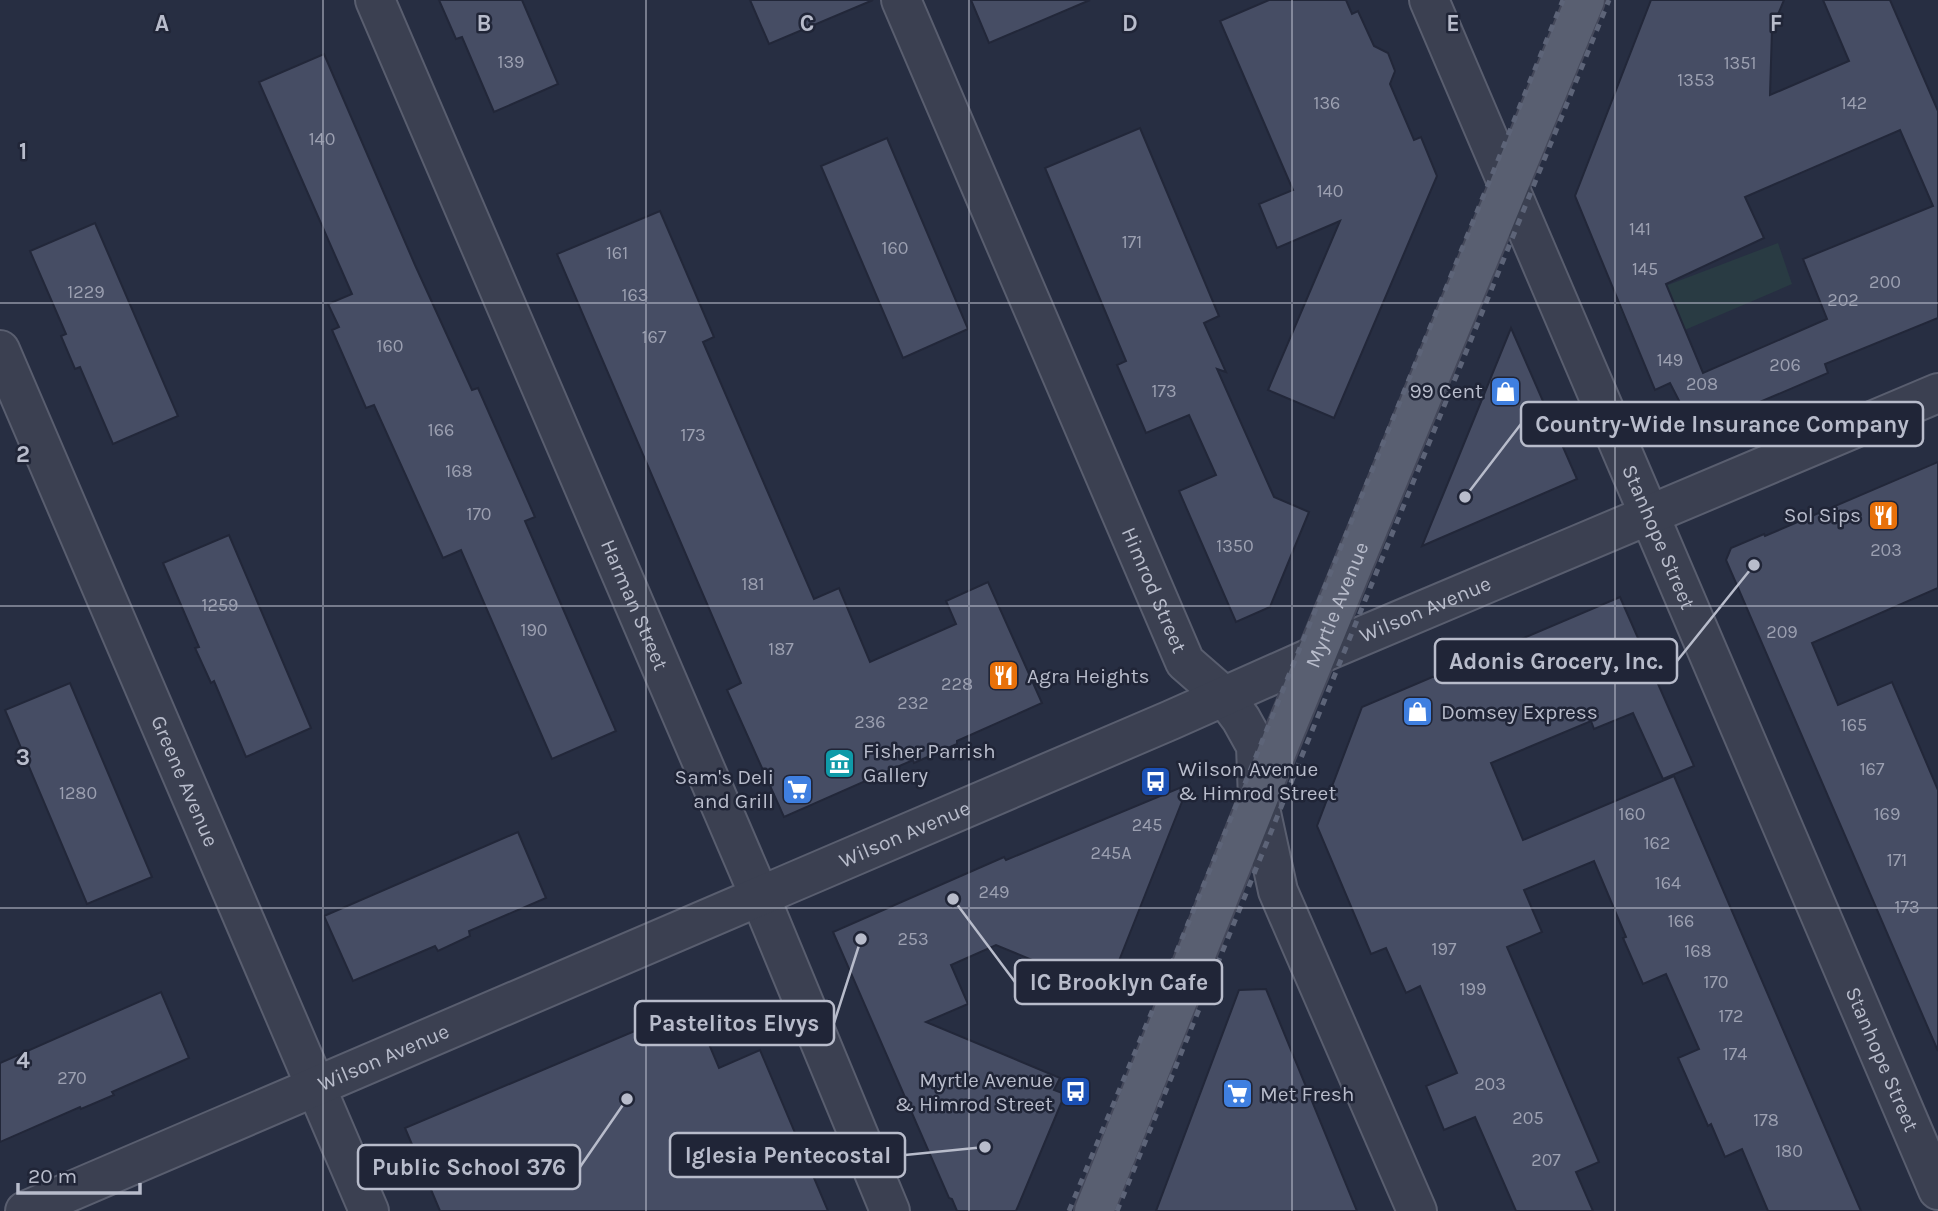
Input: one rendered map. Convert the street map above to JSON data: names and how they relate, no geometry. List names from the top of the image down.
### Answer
{
  "streets": {
    "main road": ["Myrtle Avenue"],
    "street": [
      "Stanhope Street",
      "Himrod Street",
      "Harman Street",
      "Wilson Avenue",
      "Greene Avenue"
    ]
  },
  "crossings": [
    ["Stanhope Street", "Myrtle Avenue"],
    ["Stanhope Street", "Wilson Avenue"],
    ["Himrod Street", "Myrtle Avenue"],
    ["Himrod Street", "Wilson Avenue"],
    ["Harman Street", "Wilson Avenue"],
    ["Myrtle Avenue", "Wilson Avenue"],
    ["Wilson Avenue", "Greene Avenue"]
  ],
  "places": {
    "shop": ["99 Cent", "Domsey Express"],
    "other": [
      "Country-Wide Insurance Company",
      "Adonis Grocery, Inc.",
      "IC Brooklyn Cafe",
      "Pastelitos Elvys",
      "Public School 376",
      "Iglesia Pentecostal"
    ],
    "restaurant": ["Sol Sips", "Agra Heights"],
    "museum": ["Fisher Parrish Gallery"],
    "bus stop": ["Wilson Avenue & Himrod Street", "Myrtle Avenue & Himrod Street"],
    "supermarket": ["Sam's Deli and Grill", "Met Fresh"]
  },
  "house_numbers": [
    "139",
    "1351",
    "1353",
    "136",
    "142",
    "140",
    "140",
    "141",
    "171",
    "160",
    "161",
    "145",
    "200",
    "1229",
    "163",
    "202",
    "167",
    "160",
    "149",
    "206",
    "208",
    "173",
    "166",
    "173",
    "168",
    "170",
    "1350",
    "203",
    "181",
    "1259",
    "190",
    "209",
    "187",
    "228",
    "232",
    "236",
    "165",
    "167",
    "1280",
    "160",
    "169",
    "245",
    "162",
    "245A",
    "171",
    "164",
    "249",
    "173",
    "166",
    "253",
    "197",
    "168",
    "170",
    "199",
    "172",
    "174",
    "270",
    "203",
    "205",
    "178",
    "180",
    "207"
  ],
  "scale_bar": "20 m",
  "grid": {
    "columns": [
      "A",
      "B",
      "C",
      "D",
      "E",
      "F"
    ],
    "rows": [
      "1",
      "2",
      "3",
      "4"
    ]
  }
}
